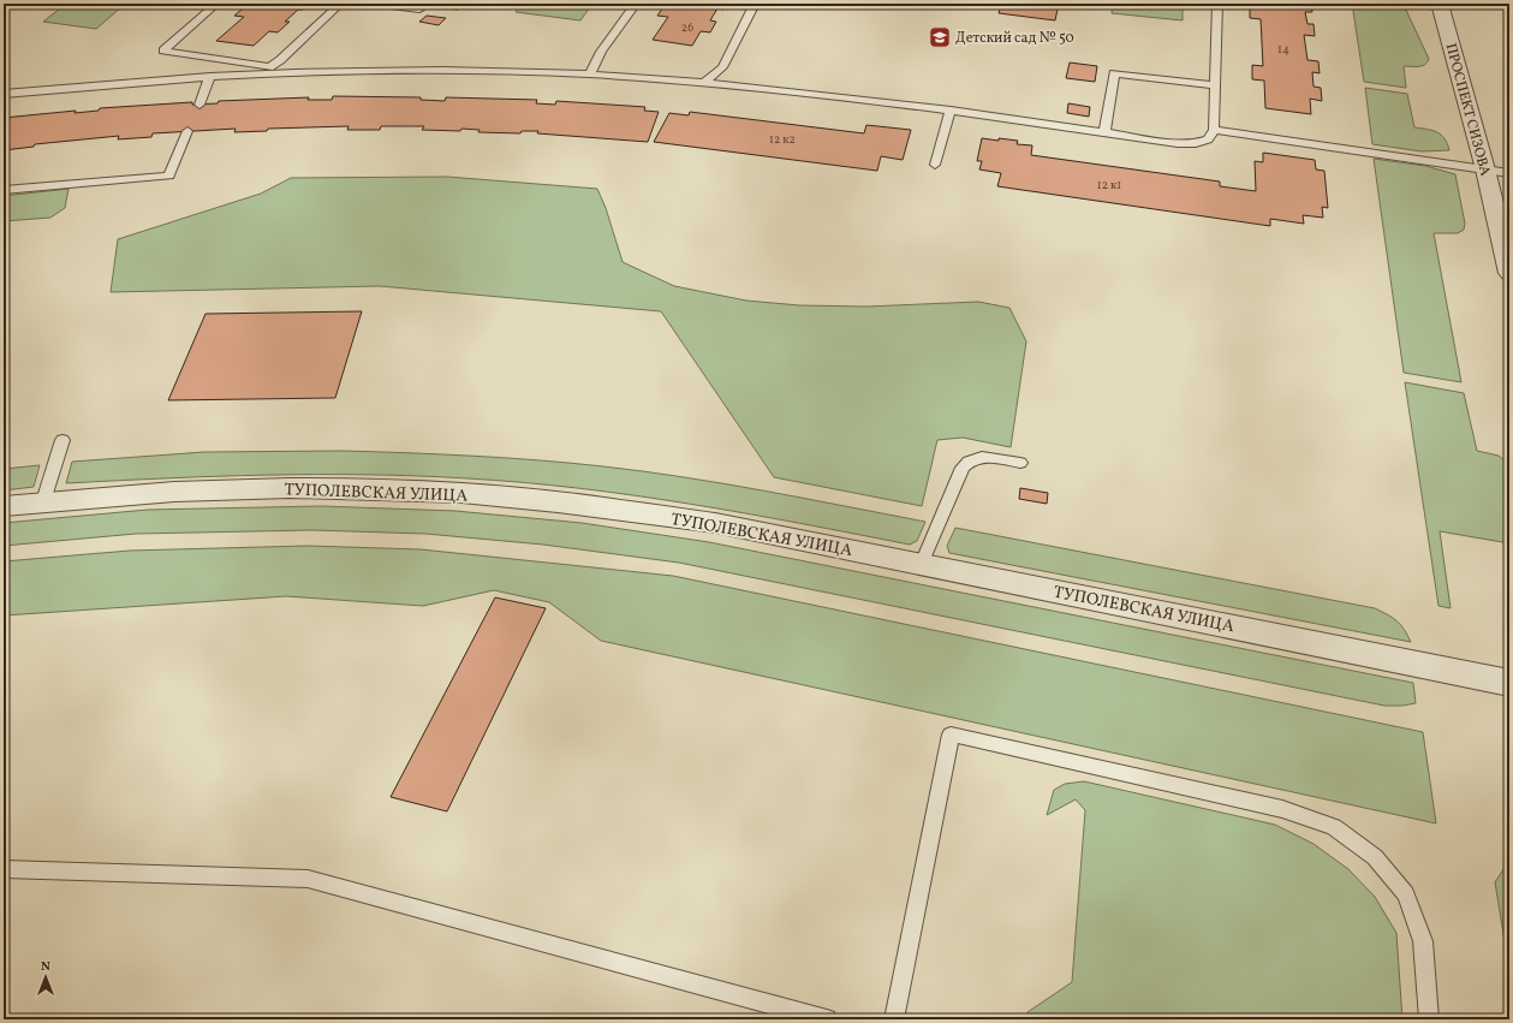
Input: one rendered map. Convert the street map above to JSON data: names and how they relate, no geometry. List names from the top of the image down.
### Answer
{
  "streets": {
    "street": ["ПРОСПЕКТ СИЗОВА", "ТУПОЛЕВСКАЯ УЛИЦА"]
  },
  "places": {
    "school or university": ["Детский сад № 50"]
  },
  "house_numbers": [
    "26",
    "14",
    "12 к2",
    "12 к1"
  ],
  "north": "top"
}
